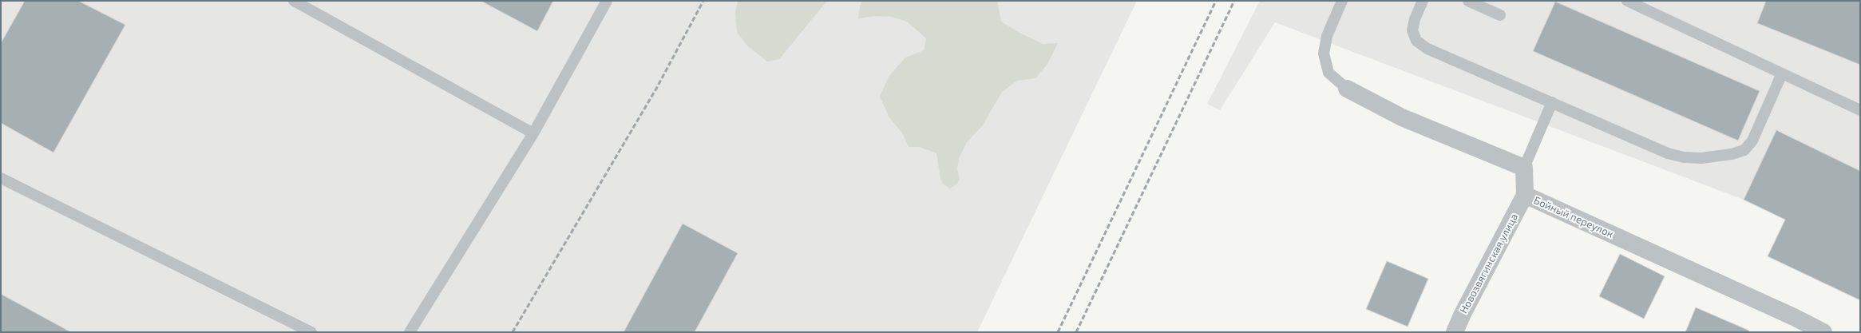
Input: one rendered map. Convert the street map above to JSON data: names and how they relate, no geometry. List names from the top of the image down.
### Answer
{
  "streets": {
    "street": ["Бойный переулок", "Новозвягинская улица"]
  },
  "crossings": [
    ["Бойный переулок", "Новозвягинская улица"]
  ]
}
